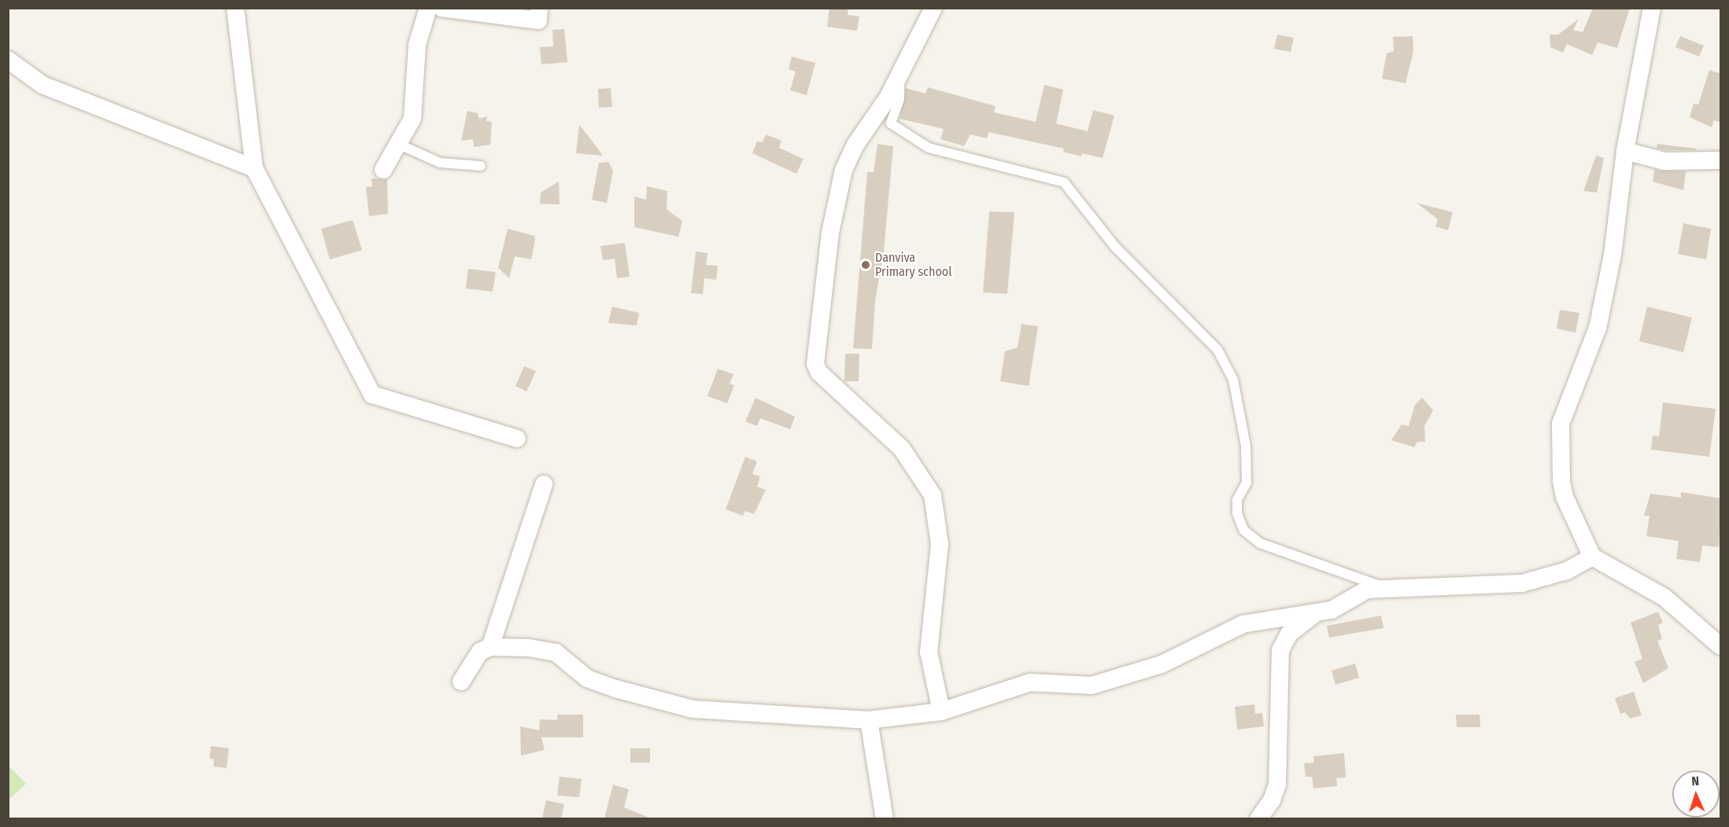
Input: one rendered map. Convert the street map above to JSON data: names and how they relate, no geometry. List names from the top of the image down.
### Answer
{
  "places": ["Danviva Primary school"],
  "north": "top"
}
